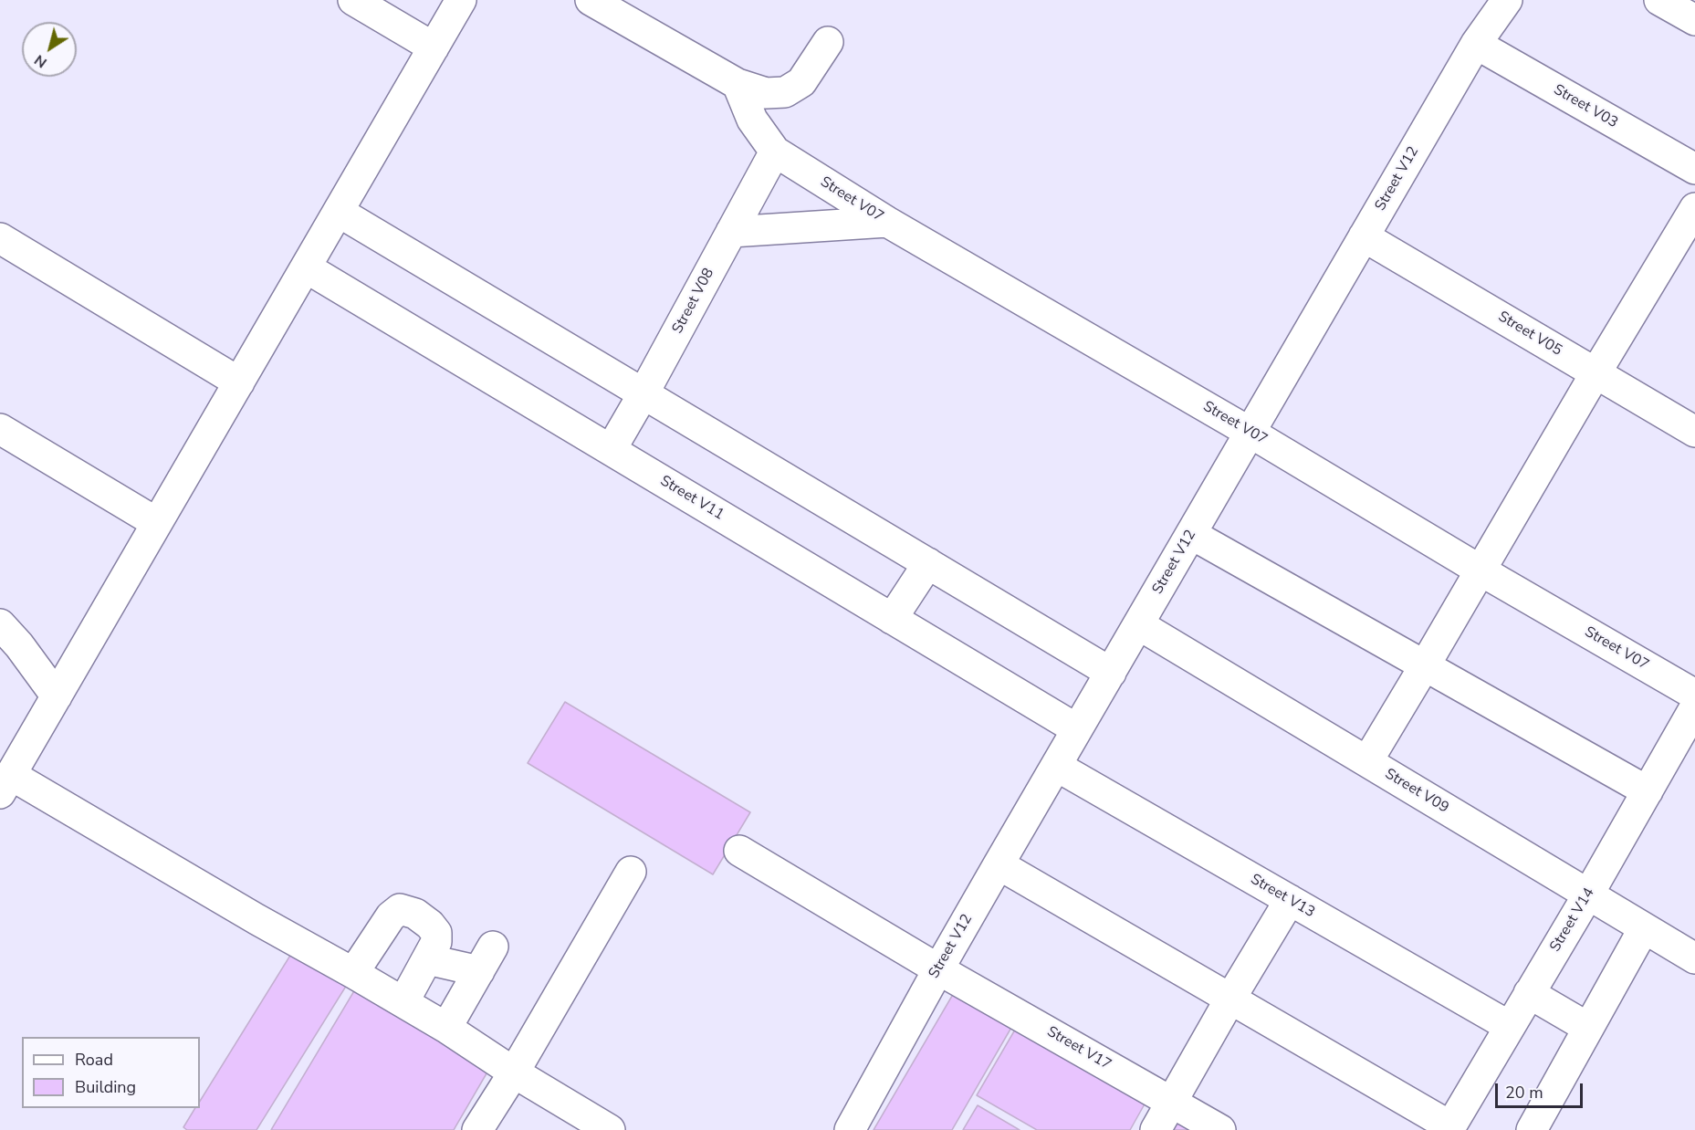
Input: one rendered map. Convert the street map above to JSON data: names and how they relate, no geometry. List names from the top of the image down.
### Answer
{
  "streets": {
    "street": [
      "Street V03",
      "Street V12",
      "Street V07",
      "Street V08",
      "Street V05",
      "Street V11",
      "Street V09",
      "Street V13",
      "Street V14",
      "Street V17"
    ]
  },
  "crossings": [
    ["Street V03", "Street V12"],
    ["Street V12", "Street V07"],
    ["Street V12", "Street V05"],
    ["Street V12", "Street V11"],
    ["Street V12", "Street V09"],
    ["Street V12", "Street V13"],
    ["Street V12", "Street V17"],
    ["Street V07", "Street V08"],
    ["Street V08", "Street V11"],
    ["Street V09", "Street V14"],
    ["Street V13", "Street V14"]
  ],
  "legend": ["Road", "Building"],
  "scale_bar": "20 m",
  "north": "bottom left"
}
